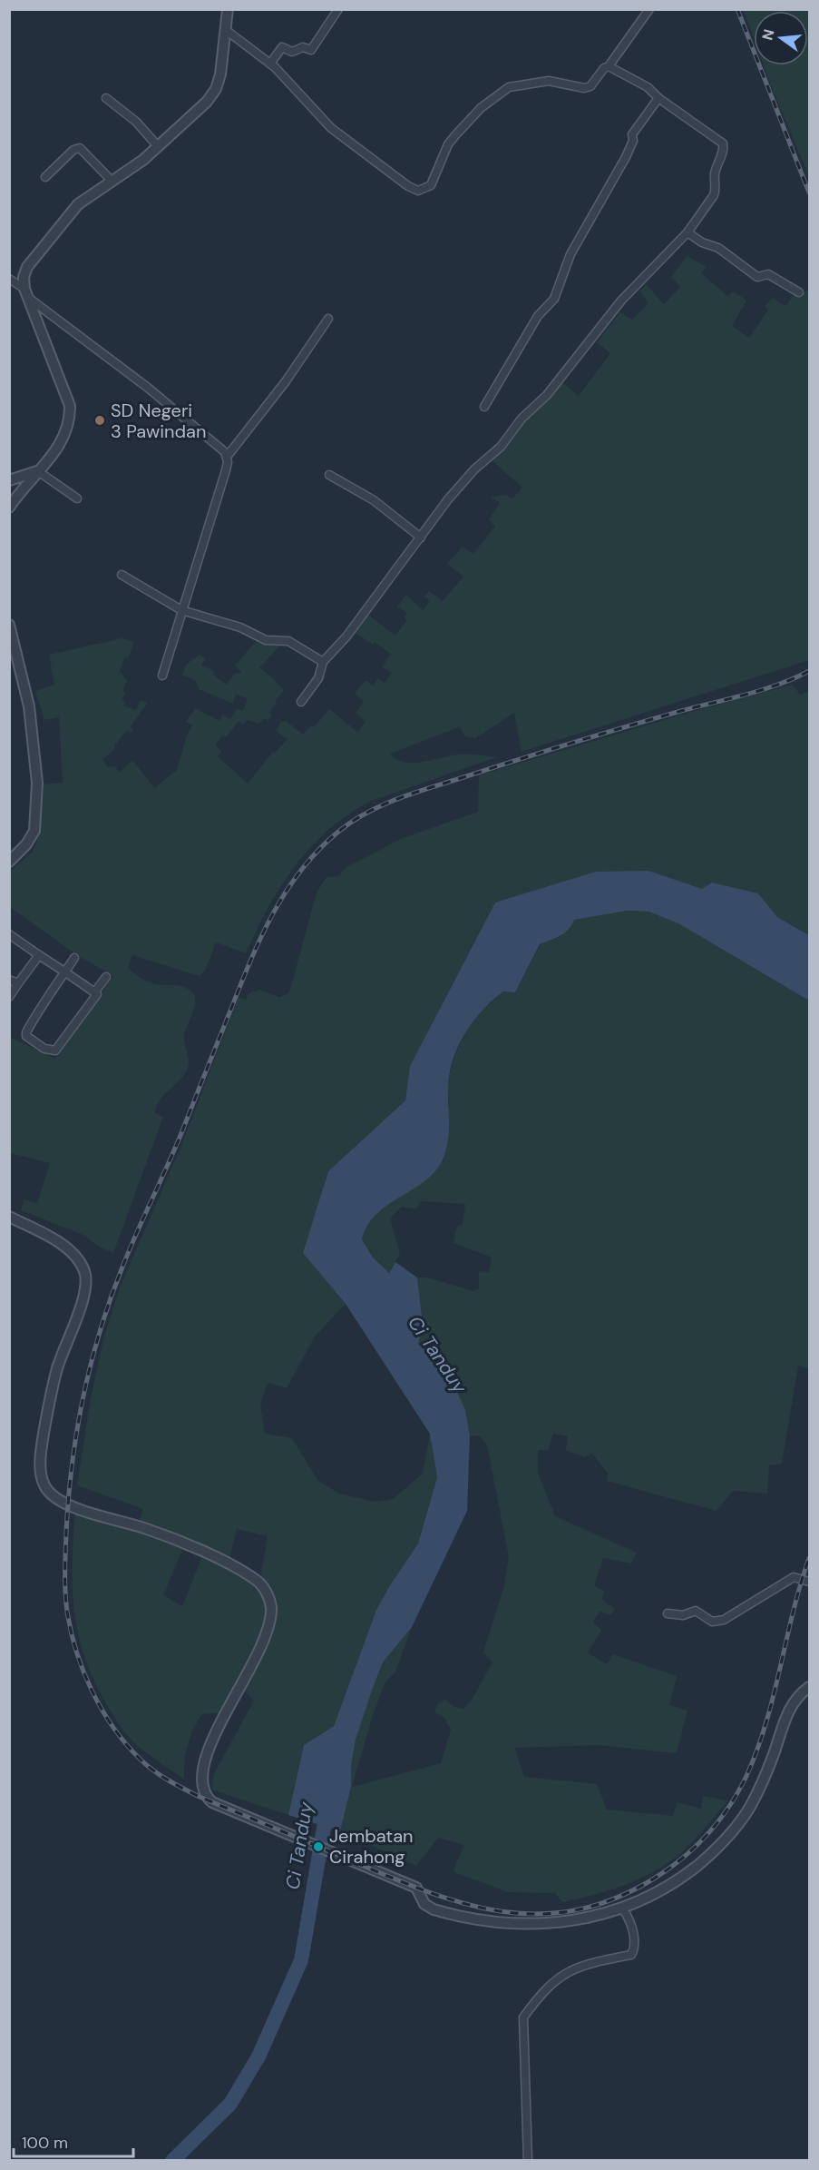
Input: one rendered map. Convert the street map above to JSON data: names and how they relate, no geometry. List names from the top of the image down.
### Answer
{
  "water": ["Ci Tanduy"],
  "places": ["SD Negeri 3 Pawindan", "Jembatan Cirahong"],
  "scale_bar": "100 m",
  "north": "left"
}
